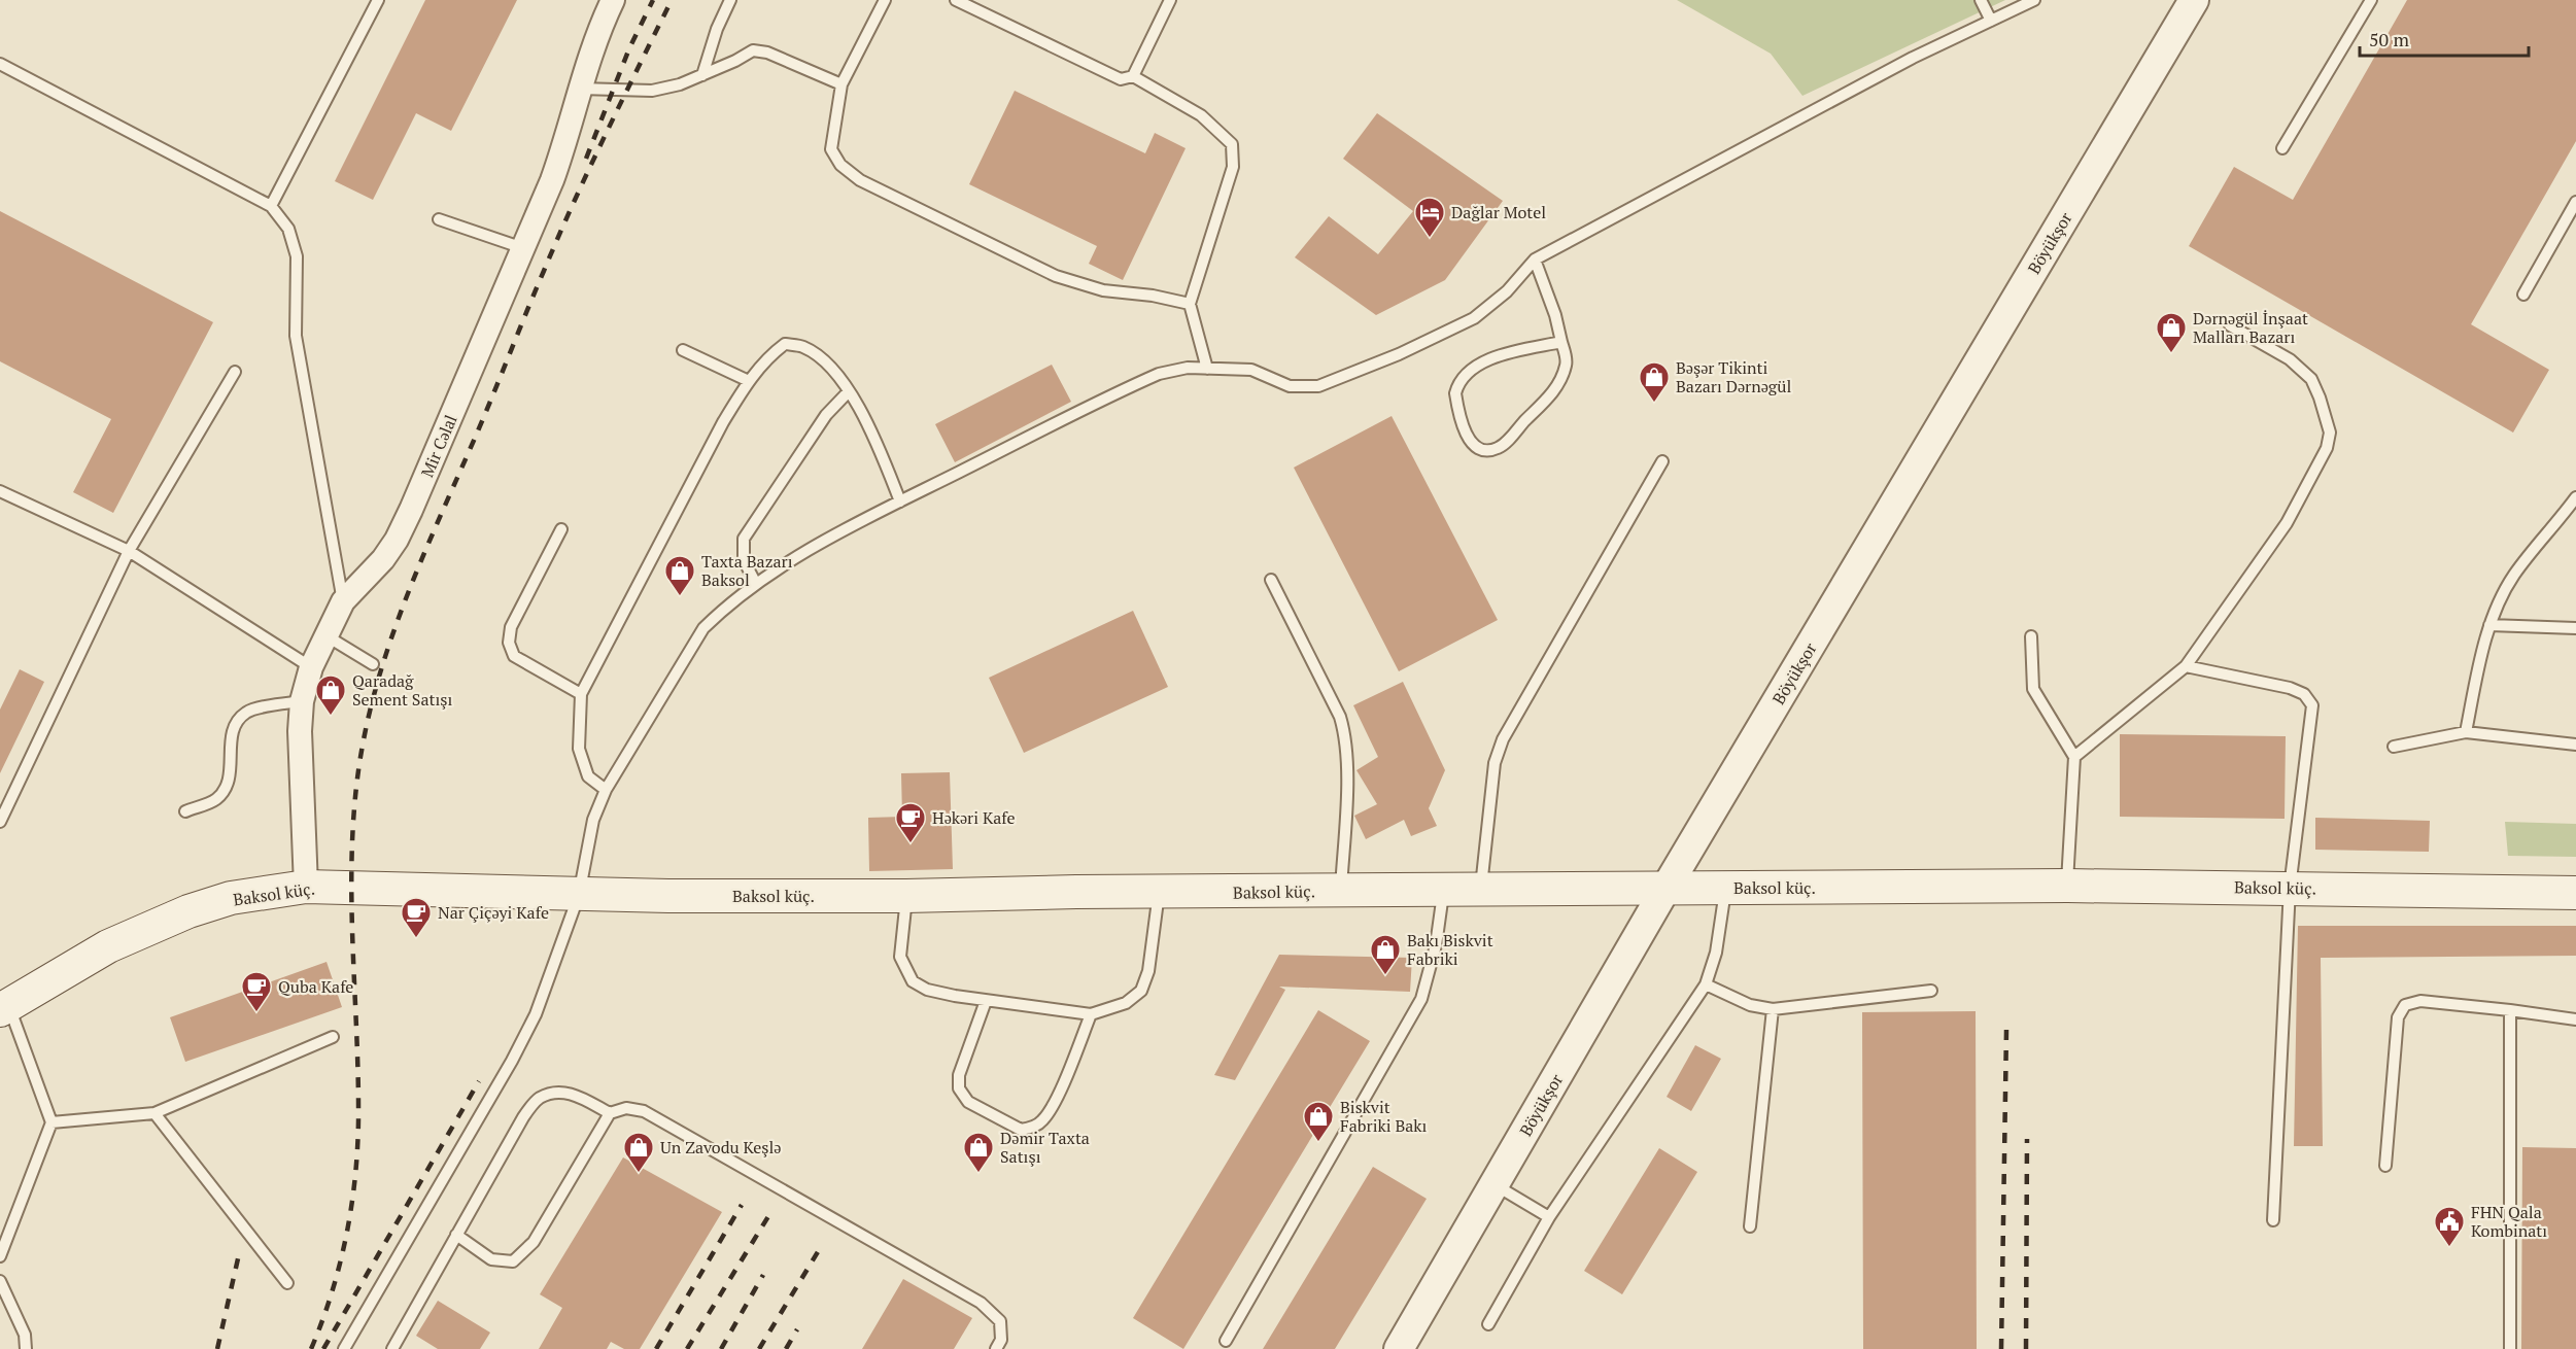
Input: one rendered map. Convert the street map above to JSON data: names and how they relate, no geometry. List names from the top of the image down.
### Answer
{
  "streets": {
    "main road": ["Baksol küç."],
    "street": ["Böyükşor", "Mir Cəlal"]
  },
  "crossings": [
    ["Böyükşor", "Baksol küç."],
    ["Mir Cəlal", "Baksol küç."]
  ],
  "places": {
    "hotel": ["Dağlar Motel"],
    "shop": [
      "Dərnəgül İnşaat Malları Bazarı",
      "Bəşər Tikinti Bazarı Dərnəgül",
      "Taxta Bazarı Baksol",
      "Qaradağ Sement Satışı",
      "Bakı Biskvit Fabriki",
      "Biskvit Fabriki Bakı",
      "Un Zavodu Keşlə",
      "Dəmir Taxta Satışı"
    ],
    "cafe": ["Həkəri Kafe", "Nar Çiçəyi Kafe", "Quba Kafe"],
    "public building": ["FHN Qala Kombinatı"]
  },
  "scale_bar": "50 m"
}
